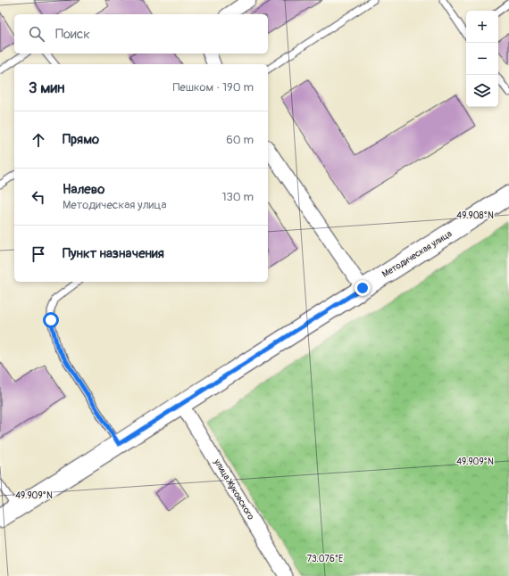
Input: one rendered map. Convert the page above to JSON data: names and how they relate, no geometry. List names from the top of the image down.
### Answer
{
  "streets": {
    "main road": ["Методическая улица"],
    "street": ["улица Жуковского"]
  },
  "crossings": [
    ["Методическая улица", "улица Жуковского"]
  ],
  "page": {
    "map_buttons": ["+", "−"],
    "search": "Поиск",
    "heading": ["3 мин", "Пешком · 190 m"],
    "list": [
      ["Прямо", "60 m"],
      ["Налево", "Методическая улица", "130 m"],
      "Пункт назначения"
    ]
  },
  "coordinates": ["49.908°N", "49.909°N", "73.076°E"]
}
